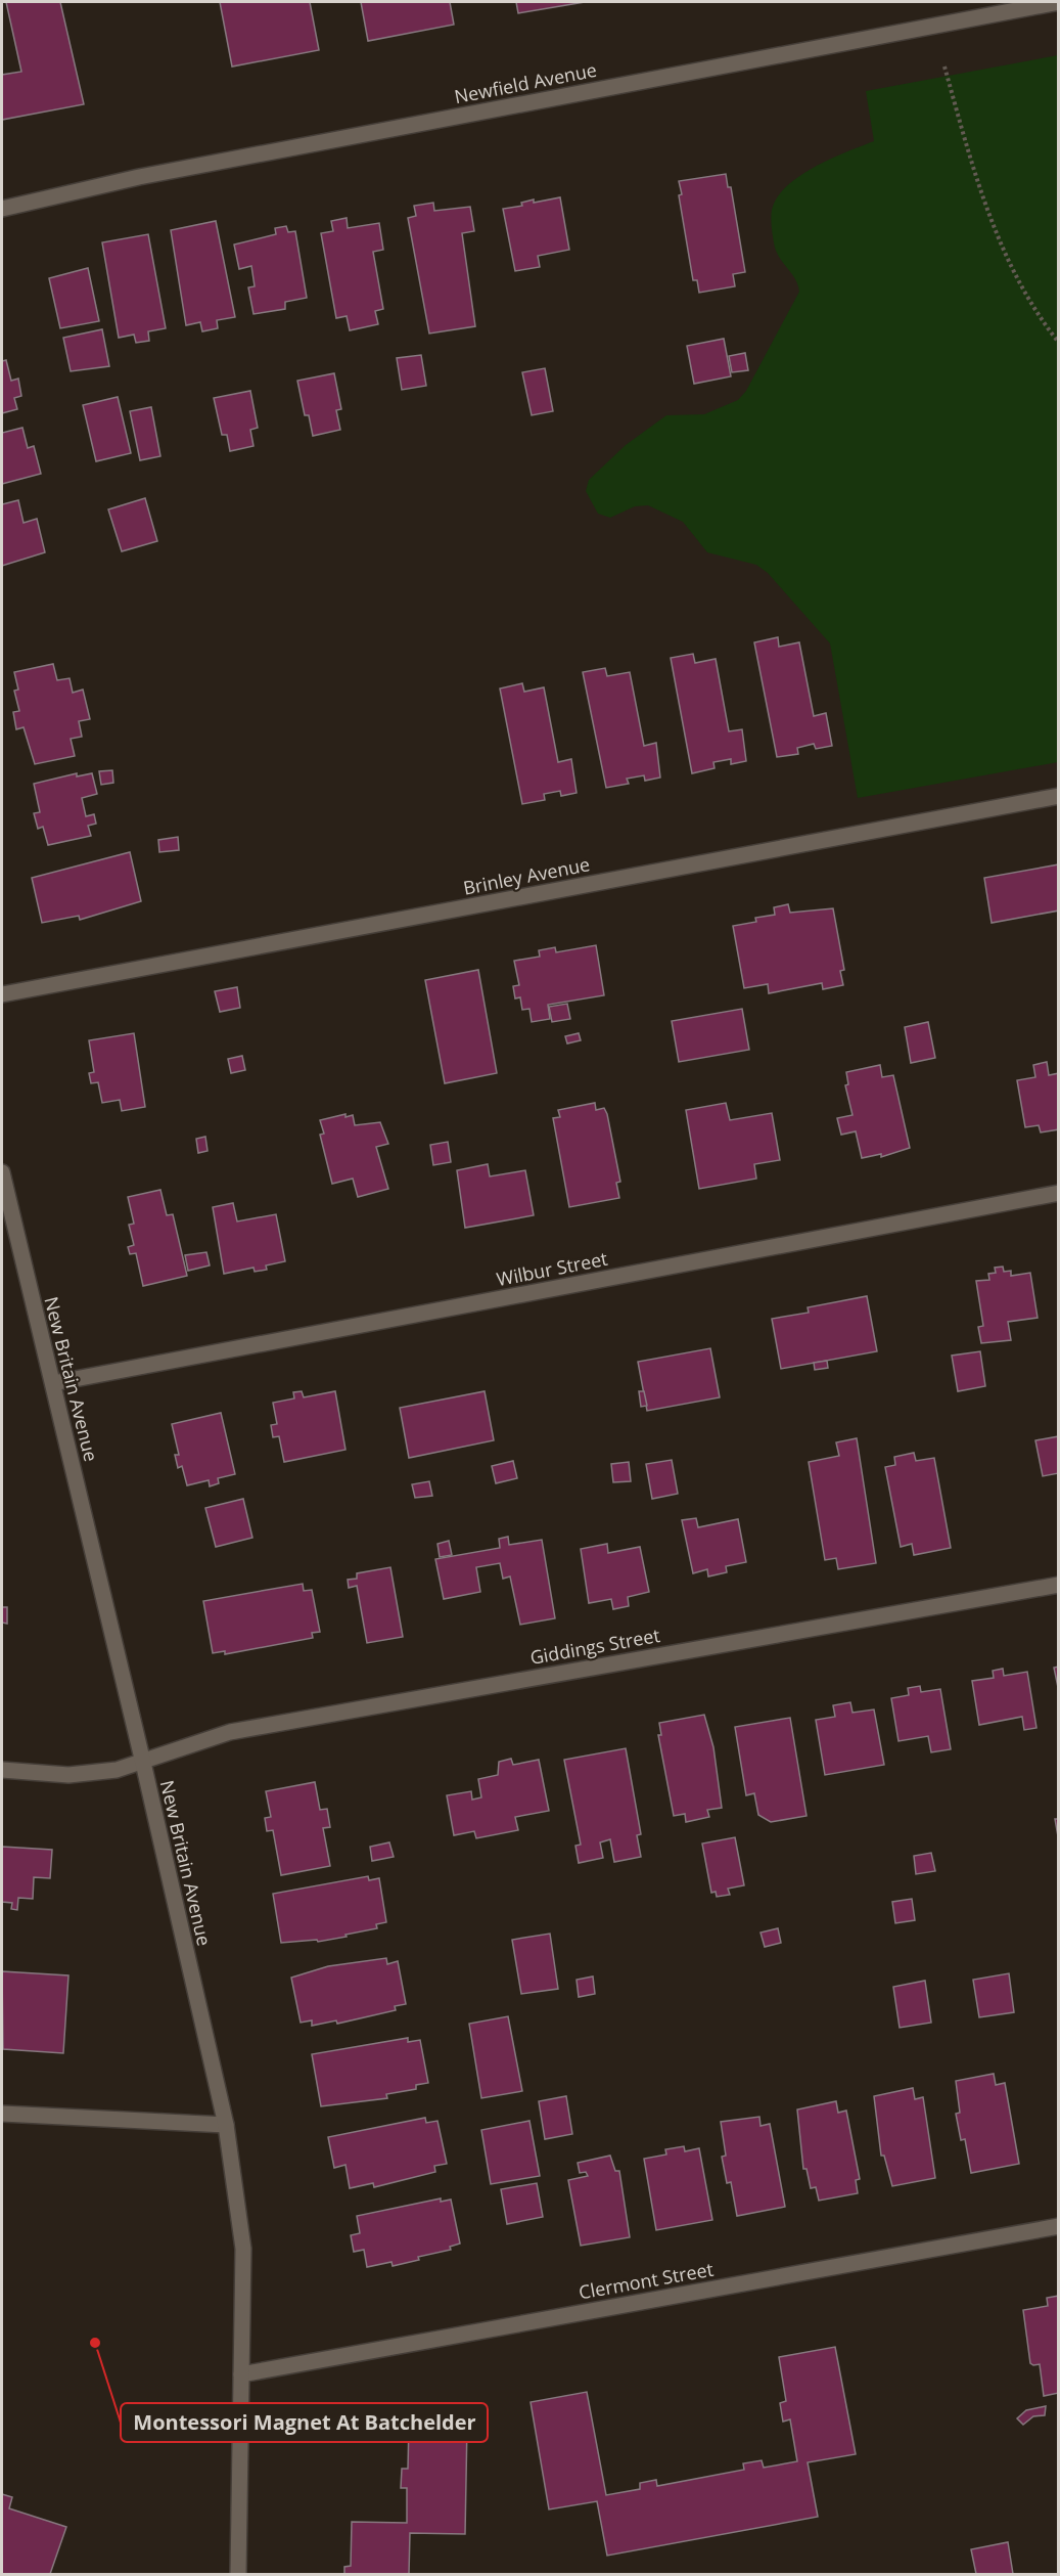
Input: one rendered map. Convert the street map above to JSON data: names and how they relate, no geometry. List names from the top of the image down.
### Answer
{
  "streets": {
    "street": [
      "Newfield Avenue",
      "Brinley Avenue",
      "Wilbur Street",
      "New Britain Avenue",
      "Giddings Street",
      "Clermont Street"
    ]
  },
  "crossings": [
    ["Wilbur Street", "New Britain Avenue"],
    ["New Britain Avenue", "Giddings Street"],
    ["New Britain Avenue", "Clermont Street"]
  ],
  "places": ["Montessori Magnet At Batchelder"]
}
